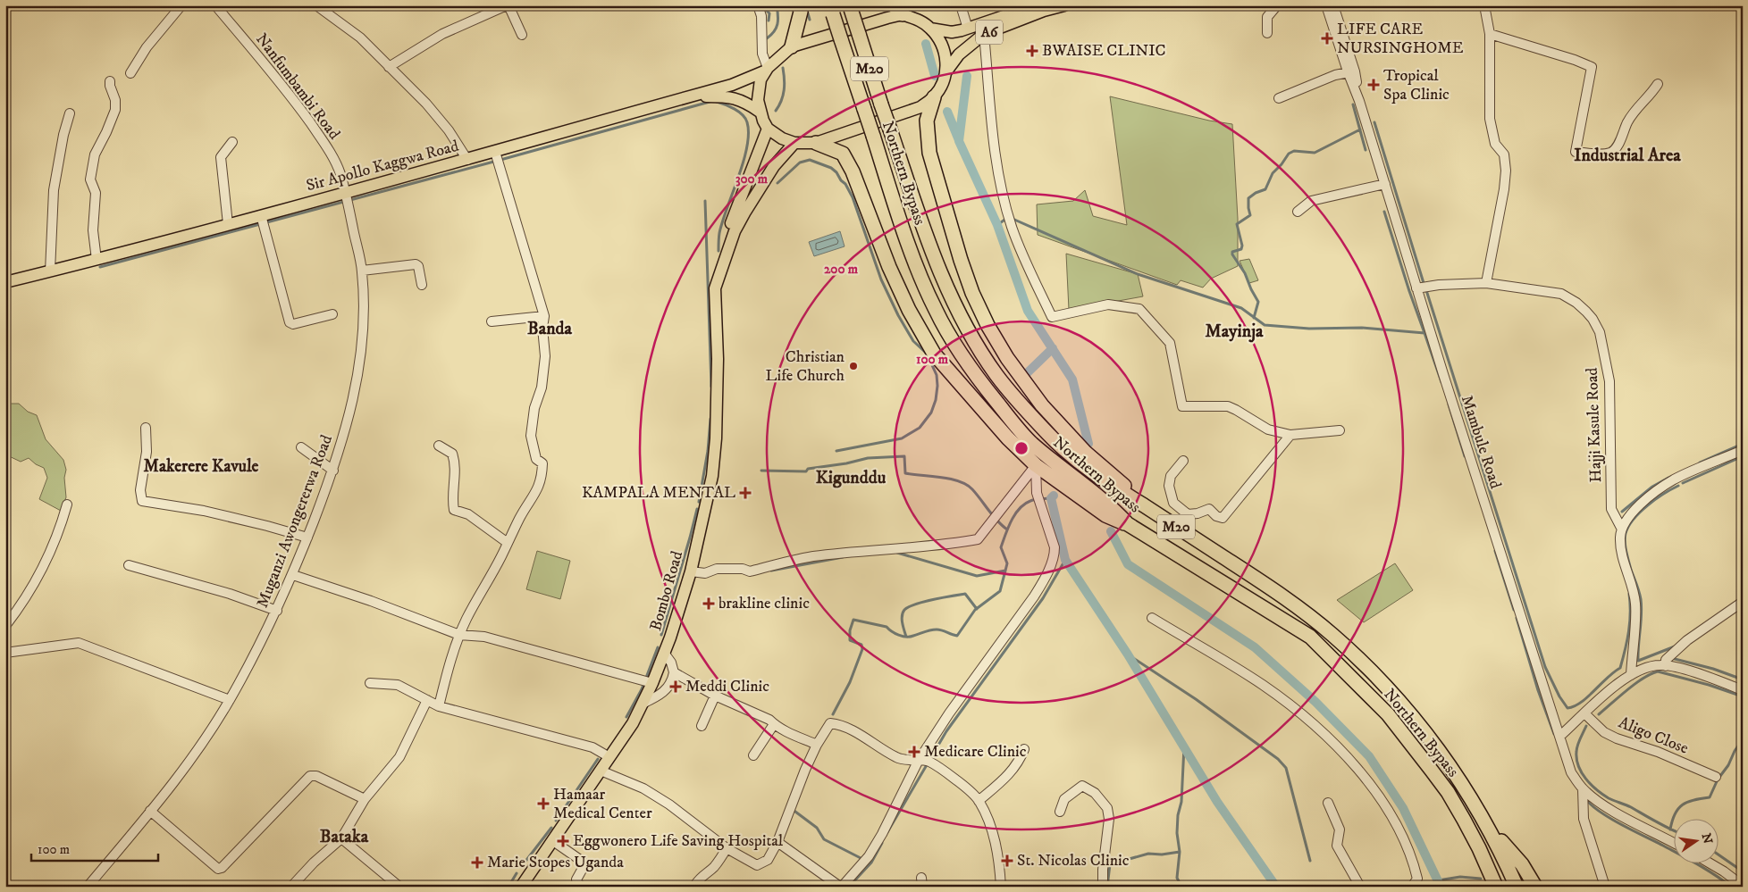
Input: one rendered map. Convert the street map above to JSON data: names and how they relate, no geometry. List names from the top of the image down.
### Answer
{
  "streets": {
    "highway": ["M20", "Northern Bypass"],
    "main road": ["A6", "Sir Apollo Kaggwa Road", "Bombo Road"],
    "street": [
      "Nanfumbambi Road",
      "Hajji Kasule Road",
      "Mambule Road",
      "Muganzi Awongererwa Road",
      "Aligo Close"
    ]
  },
  "crossings": [
    ["Nanfumbambi Road", "Sir Apollo Kaggwa Road"],
    ["Nanfumbambi Road", "Muganzi Awongererwa Road"],
    ["Sir Apollo Kaggwa Road", "Muganzi Awongererwa Road"],
    ["Hajji Kasule Road", "Mambule Road"]
  ],
  "districts": [
    "Industrial Area",
    "Banda",
    "Mayinja",
    "Makerere Kavule",
    "Kigunddu",
    "Bataka"
  ],
  "places": {
    "health": [
      "LIFE CARE NURSINGHOME",
      "BWAISE CLINIC",
      "Tropical Spa Clinic",
      "KAMPALA MENTAL",
      "brakline clinic",
      "Meddi Clinic",
      "Medicare Clinic",
      "Hamaar Medical Center",
      "Eggwonero Life Saving Hospital",
      "St. Nicolas Clinic",
      "Marie Stopes Uganda"
    ],
    "other": ["Christian Life Church"]
  },
  "scale_bar": "100 m",
  "north": "right",
  "rings": ["300 m", "200 m", "100 m"]
}
